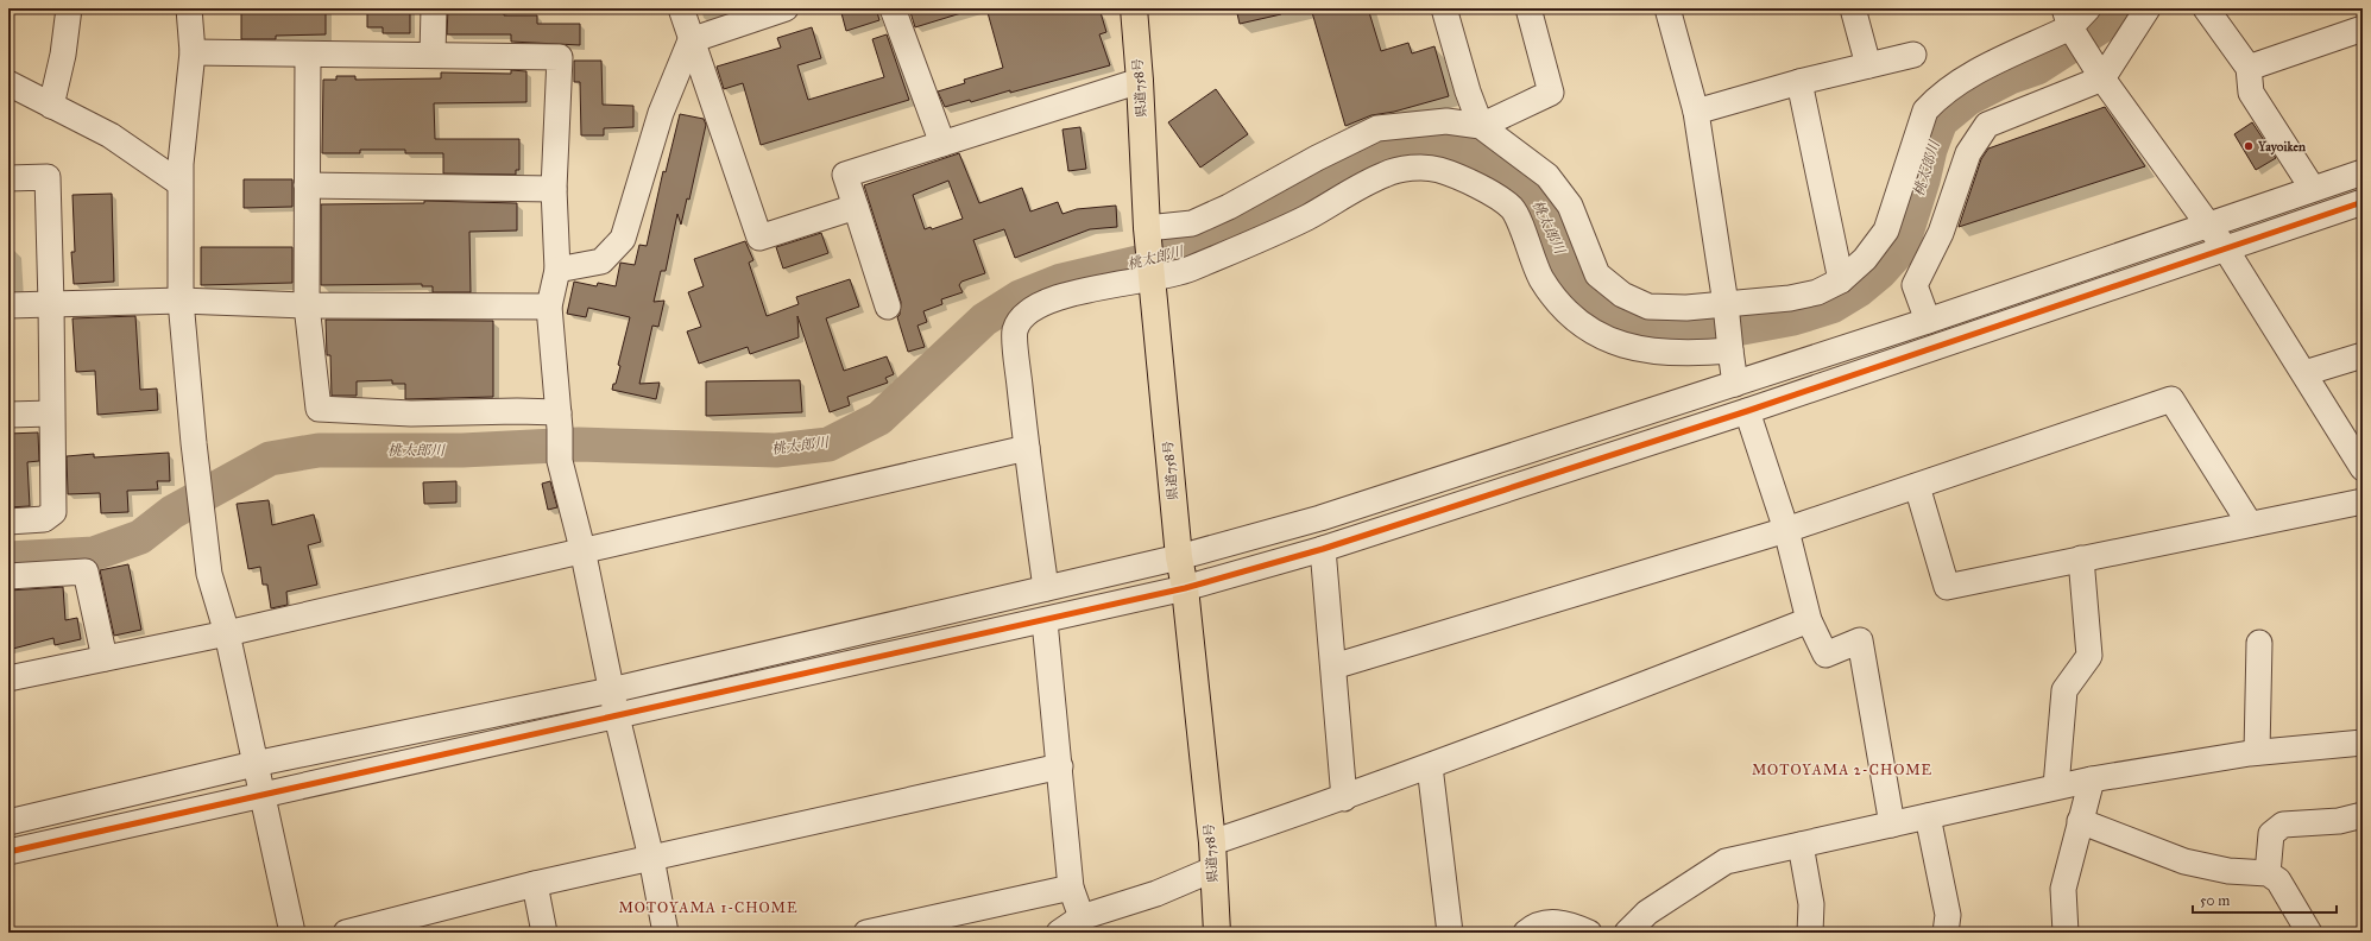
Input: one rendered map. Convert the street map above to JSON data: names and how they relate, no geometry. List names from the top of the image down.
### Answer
{
  "streets": {
    "main road": ["県道758号"]
  },
  "districts": ["MOTOYAMA 2-CHOME", "MOTOYAMA 1-CHOME"],
  "water": ["桃太郎川"],
  "places": ["Yayoiken"],
  "scale_bar": "50 m"
}
